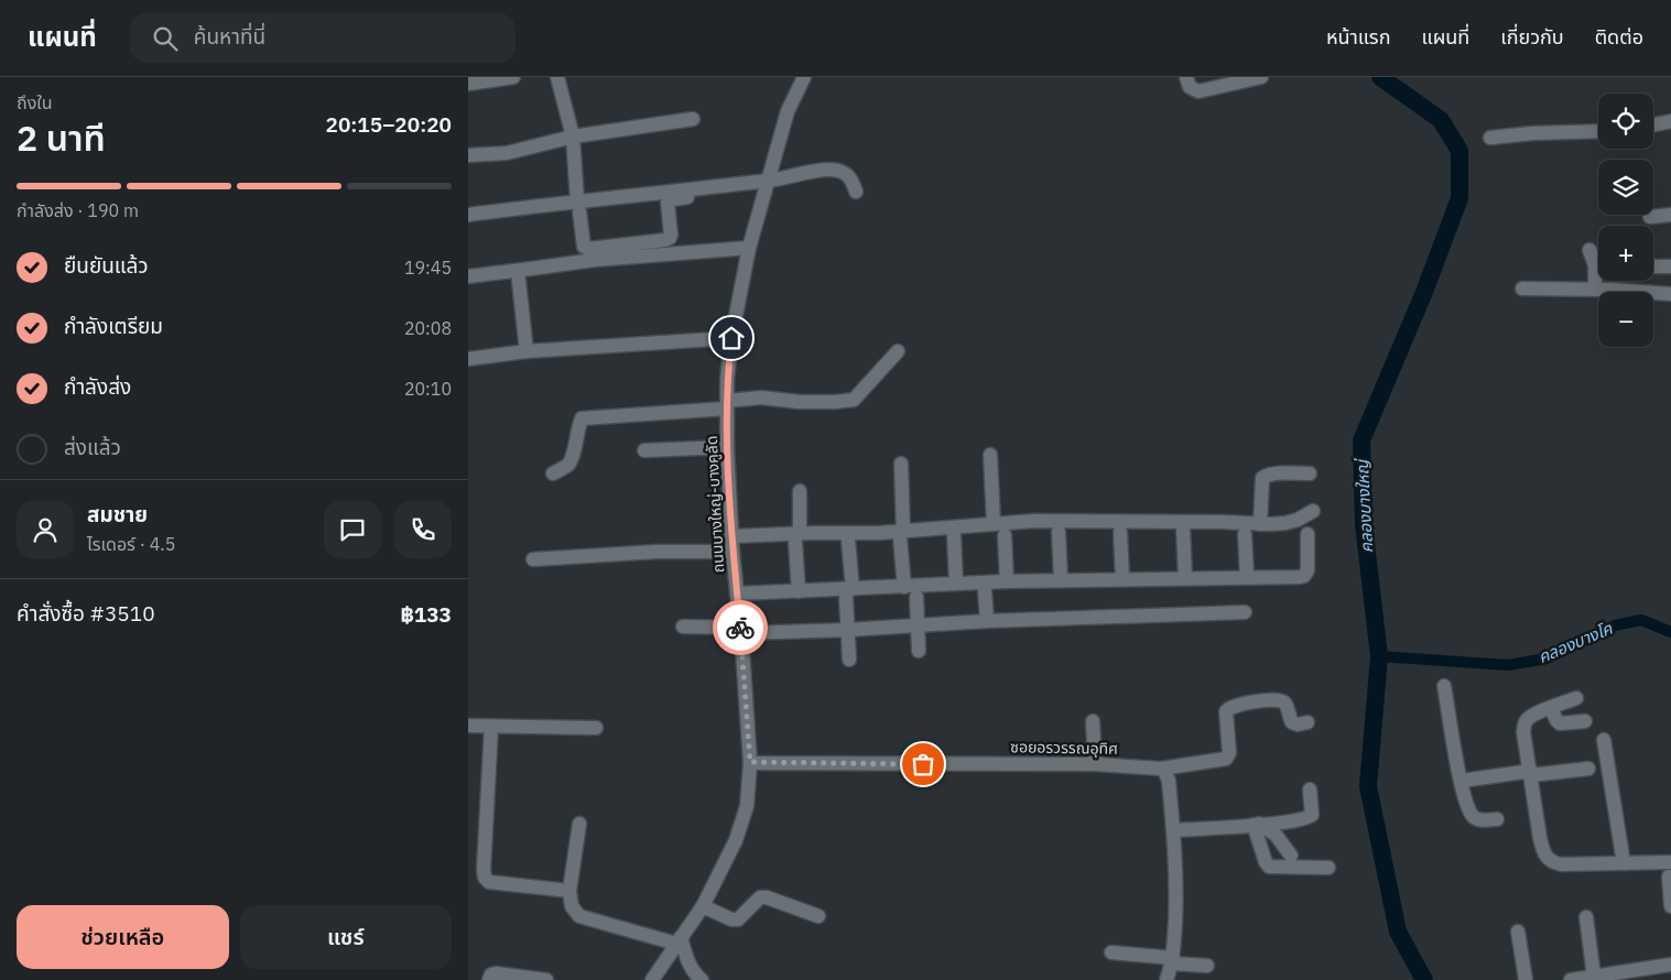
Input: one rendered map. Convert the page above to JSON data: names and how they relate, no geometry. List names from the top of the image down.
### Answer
{
  "streets": {
    "street": ["ถนนบางใหญ่-บางคูลัด", "ซอยอรวรรณอุทิศ"]
  },
  "crossings": [
    ["ถนนบางใหญ่-บางคูลัด", "ซอยอรวรรณอุทิศ"]
  ],
  "water": ["คลองบางใหญ่", "คลองบางโค"],
  "page": {
    "header": "แผนที่",
    "search": "ค้นหาที่นี่",
    "nav": [
      "หน้าแรก",
      "แผนที่",
      "เกี่ยวกับ",
      "ติดต่อ"
    ],
    "heading": ["2 นาที", "ถึงใน", "20:15–20:20"],
    "panel": [
      "สมชาย",
      "ไรเดอร์ · 4.5",
      "คำสั่งซื้อ #3510",
      "฿133"
    ],
    "map_buttons": ["+", "−"],
    "bar": "กำลังส่ง · 190 m",
    "list": [
      ["ยืนยันแล้ว", "19:45"],
      ["กำลังเตรียม", "20:08"],
      ["กำลังส่ง", "20:10"],
      "ส่งแล้ว"
    ],
    "buttons": ["ช่วยเหลือ", "แชร์"]
  }
}
